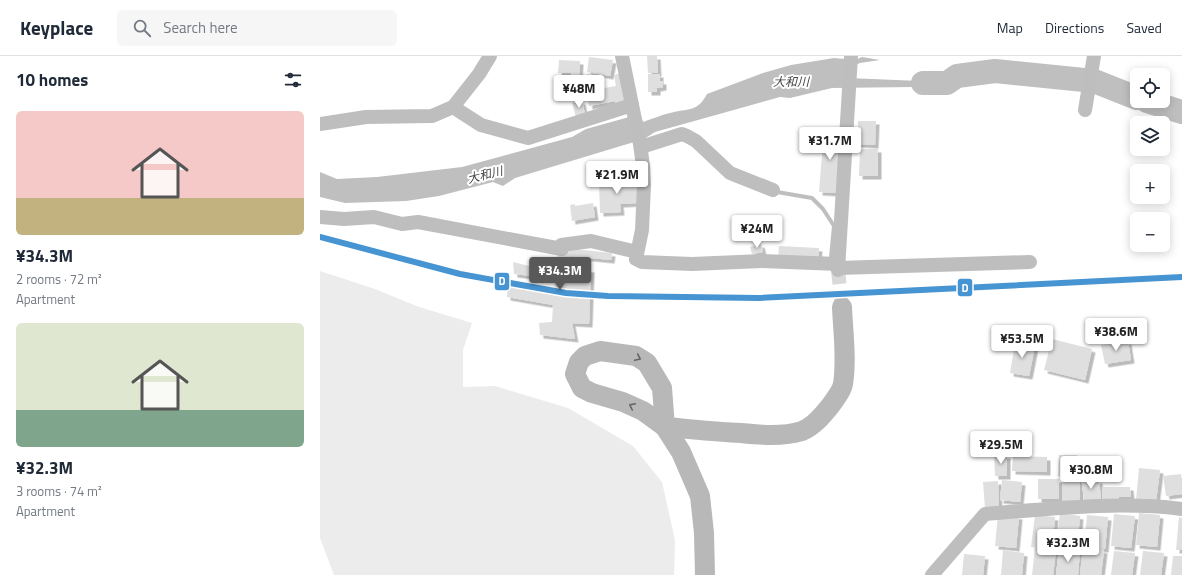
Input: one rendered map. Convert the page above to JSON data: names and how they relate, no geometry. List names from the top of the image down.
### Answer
{
  "water": ["大和川"],
  "lines": ["transit line D"],
  "page": {
    "header": "Keyplace",
    "search": "Search here",
    "nav": ["Map", "Directions", "Saved"],
    "heading": "10 homes",
    "map_buttons": ["+", "−"],
    "price": [
      "¥48M",
      "¥31.7M",
      "¥21.9M",
      "¥24M",
      "¥34.3M",
      "¥38.6M",
      "¥53.5M",
      "¥29.5M",
      "¥30.8M",
      "¥32.3M"
    ],
    "list": [
      {
        "name": "¥34.3M",
        "note": "2 rooms · 72 m² · Apartment"
      },
      {
        "name": "¥32.3M",
        "note": "3 rooms · 74 m² · Apartment"
      }
    ]
  }
}
